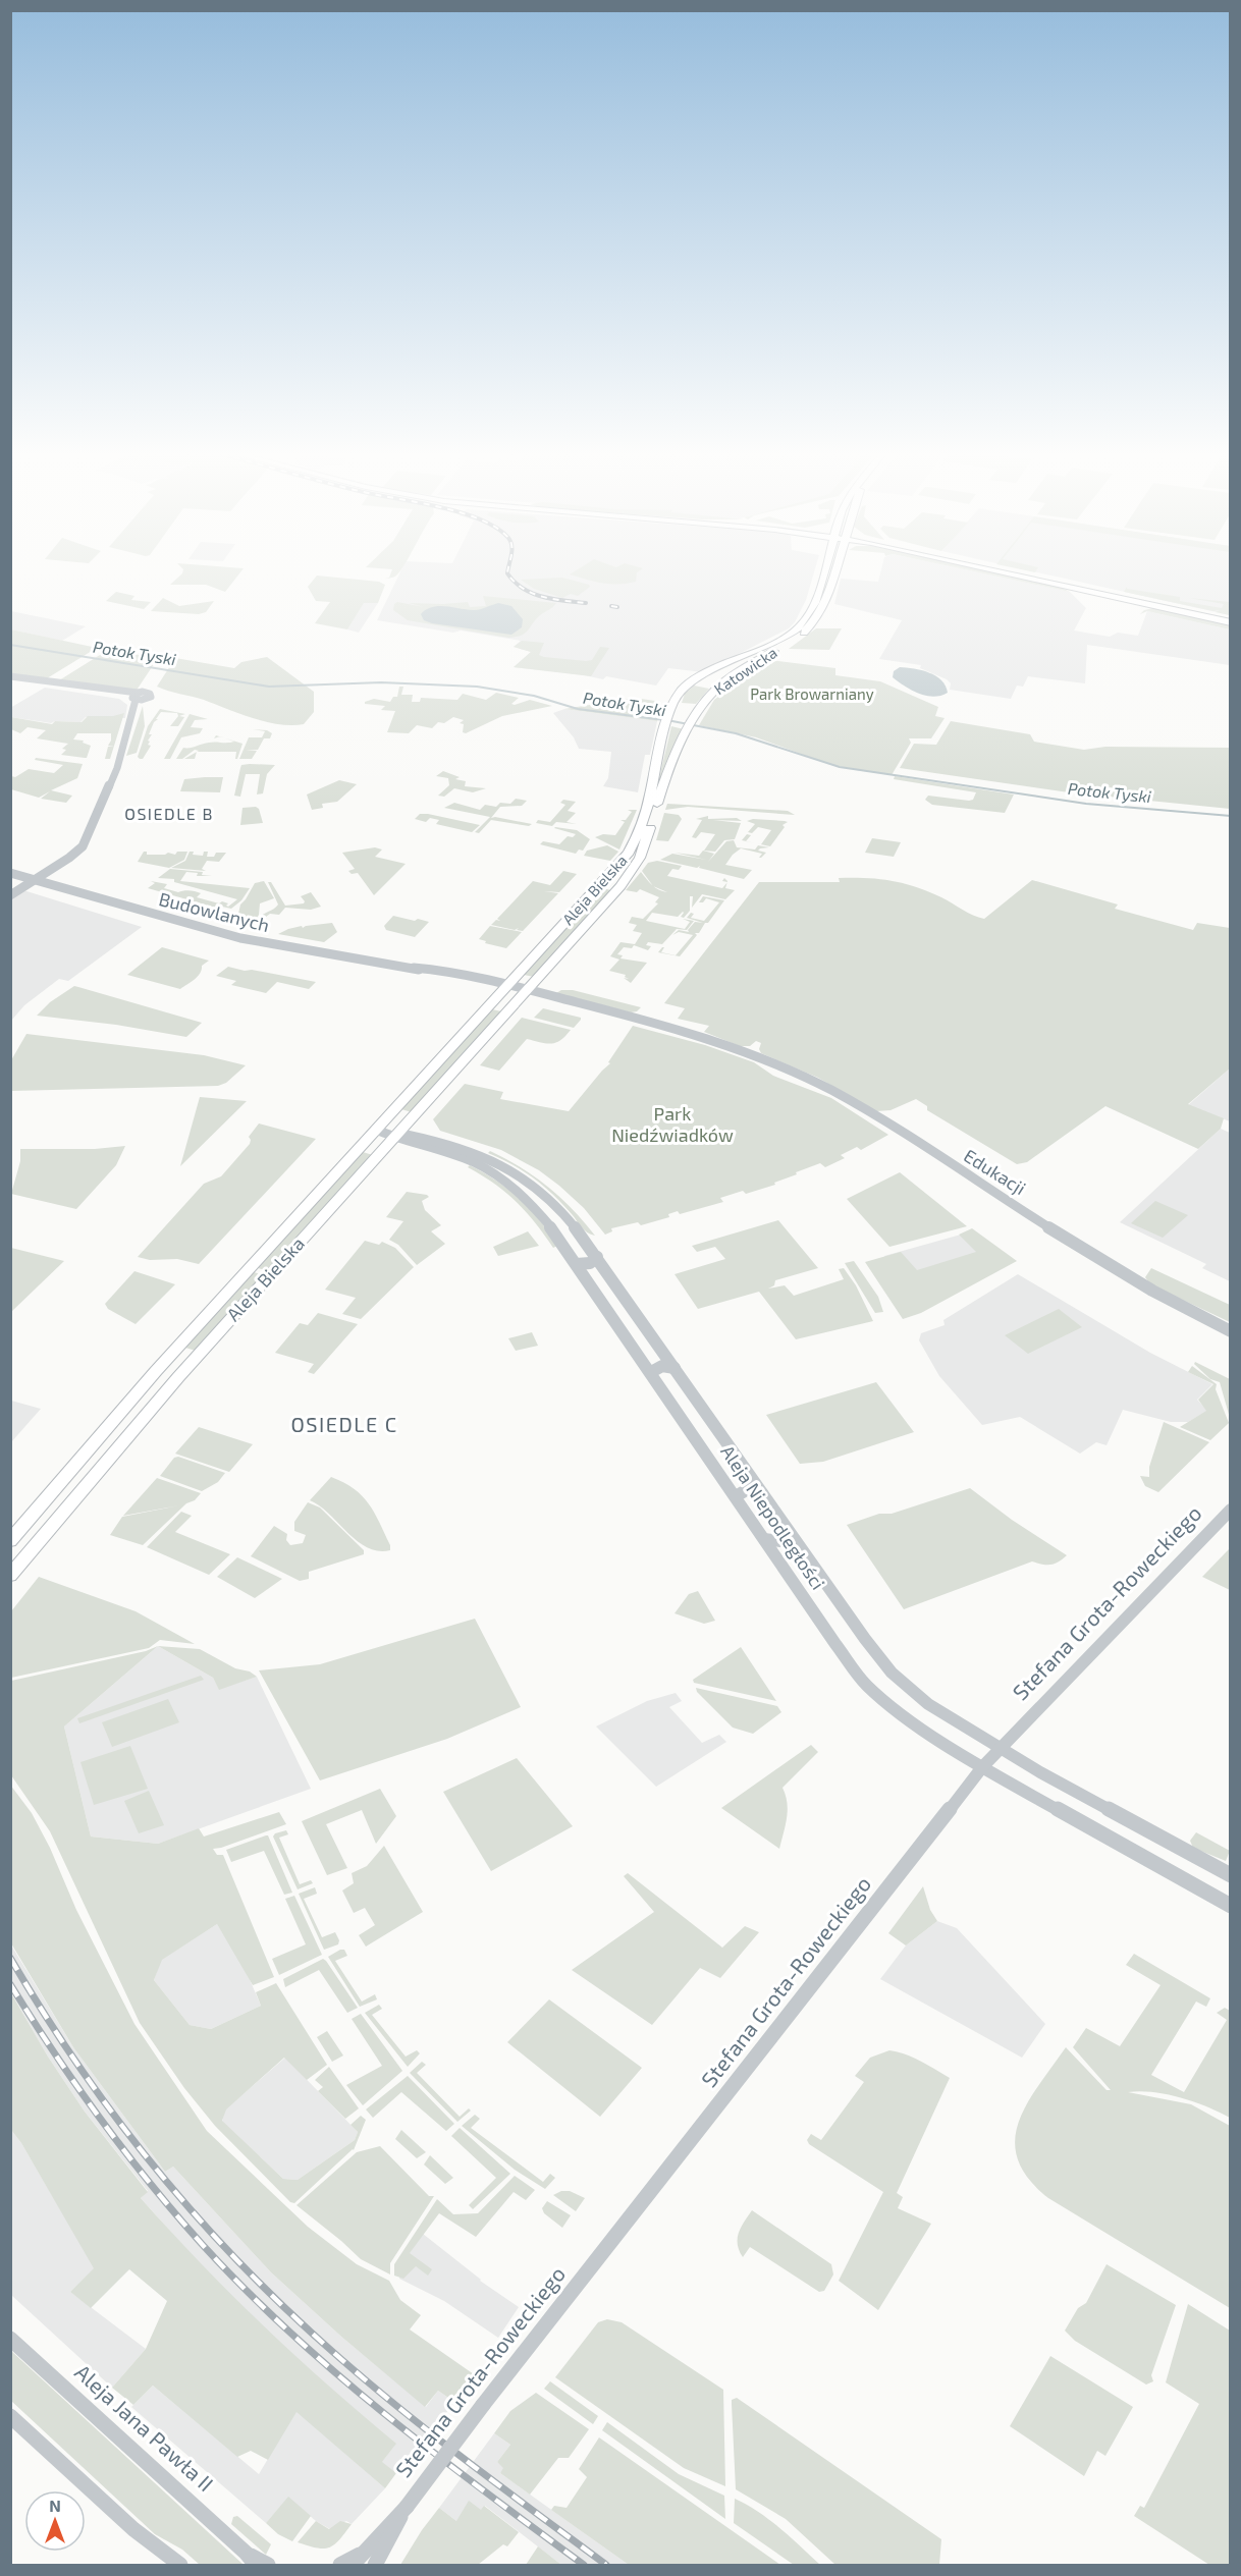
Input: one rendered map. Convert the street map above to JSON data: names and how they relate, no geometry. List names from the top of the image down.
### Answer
{
  "streets": {
    "main road": ["Katowicka", "Aleja Bielska"],
    "street": [
      "Budowlanych",
      "Edukacji",
      "Aleja Niepodległości",
      "Stefana Grota-Roweckiego",
      "Aleja Jana Pawła II"
    ]
  },
  "crossings": [
    ["Katowicka", "Aleja Bielska"],
    ["Aleja Bielska", "Budowlanych"],
    ["Aleja Bielska", "Edukacji"],
    ["Aleja Bielska", "Aleja Niepodległości"],
    ["Budowlanych", "Edukacji"],
    ["Aleja Niepodległości", "Stefana Grota-Roweckiego"]
  ],
  "districts": ["OSIEDLE B", "OSIEDLE C"],
  "water": ["Potok Tyski"],
  "parks": ["Park Browarniany", "Park Niedźwiadków"],
  "north": "top"
}
